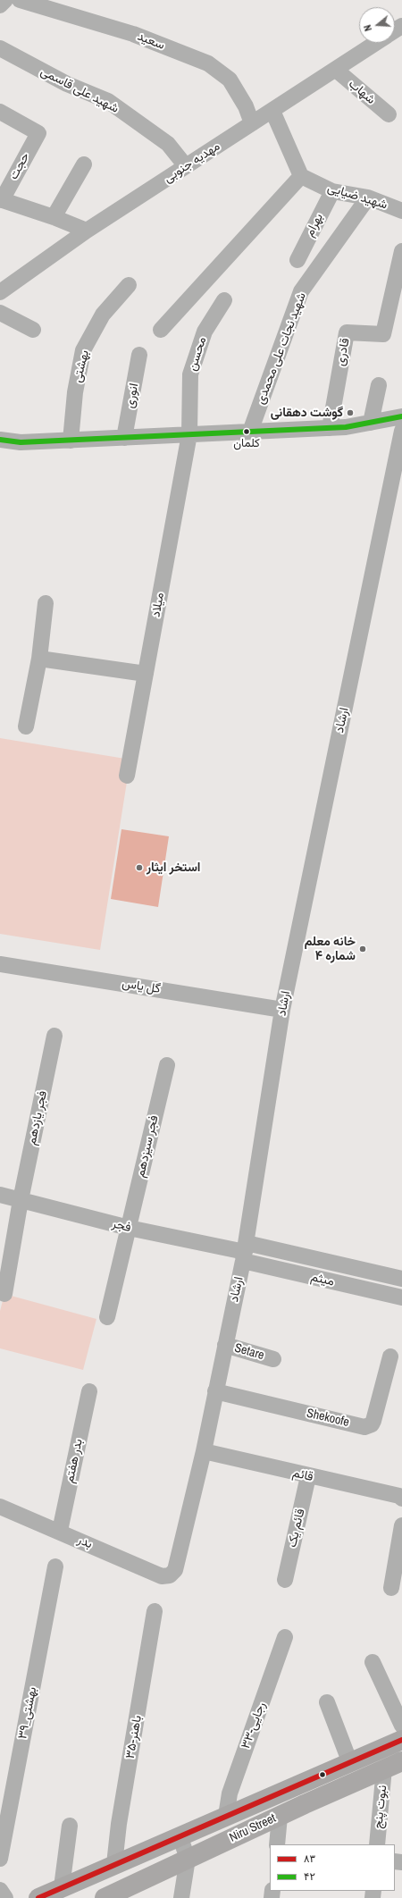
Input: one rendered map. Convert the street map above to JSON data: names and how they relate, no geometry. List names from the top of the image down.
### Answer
{
  "streets": {
    "main road": ["Niru Street"],
    "street": [
      "سعید",
      "شهید علی قاسمی",
      "شهاب",
      "مهدیه جنوبی",
      "حجت",
      "شهید ضیایی",
      "بهرام",
      "شهید نجات علی محمدی",
      "قادری",
      "محسن",
      "بهشتی",
      "انوری",
      "میلاد",
      "ارشاد",
      "گل یاس",
      "فجر یازدهم",
      "فجر سیزدهم",
      "فجر",
      "میثم",
      "Setare",
      "Shekoofe",
      "بدر هفتم",
      "قائم",
      "قائم یک",
      "بدر",
      "۳۹_بهشتی",
      "۳۳-رجایی",
      "۳۵-باهنر",
      "نبوت پنج"
    ]
  },
  "crossings": [
    ["سعید", "مهدیه جنوبی"],
    ["شهید علی قاسمی", "مهدیه جنوبی"],
    ["شهاب", "مهدیه جنوبی"],
    ["شهید ضیایی", "بهرام"],
    ["شهید ضیایی", "شهید نجات علی محمدی"],
    ["محسن", "میلاد"],
    ["ارشاد", "گل یاس"],
    ["ارشاد", "فجر"],
    ["ارشاد", "میثم"],
    ["ارشاد", "Setare"],
    ["ارشاد", "Shekoofe"],
    ["ارشاد", "قائم"],
    ["ارشاد", "بدر"],
    ["فجر یازدهم", "فجر"],
    ["فجر سیزدهم", "فجر"],
    ["فجر", "میثم"],
    ["بدر هفتم", "بدر"],
    ["قائم", "قائم یک"],
    ["۳۳-رجایی", "Niru Street"],
    ["۳۵-باهنر", "Niru Street"],
    ["نبوت پنج", "Niru Street"]
  ],
  "places": [
    "گوشت دهقانی",
    "کلمان",
    "استخر ایثار",
    "خانه معلم شماره ۴"
  ],
  "lines": ["transit line ۴۲", "transit line ۸۳"],
  "legend": ["۸۳", "۴۲"],
  "north": "left"
}
